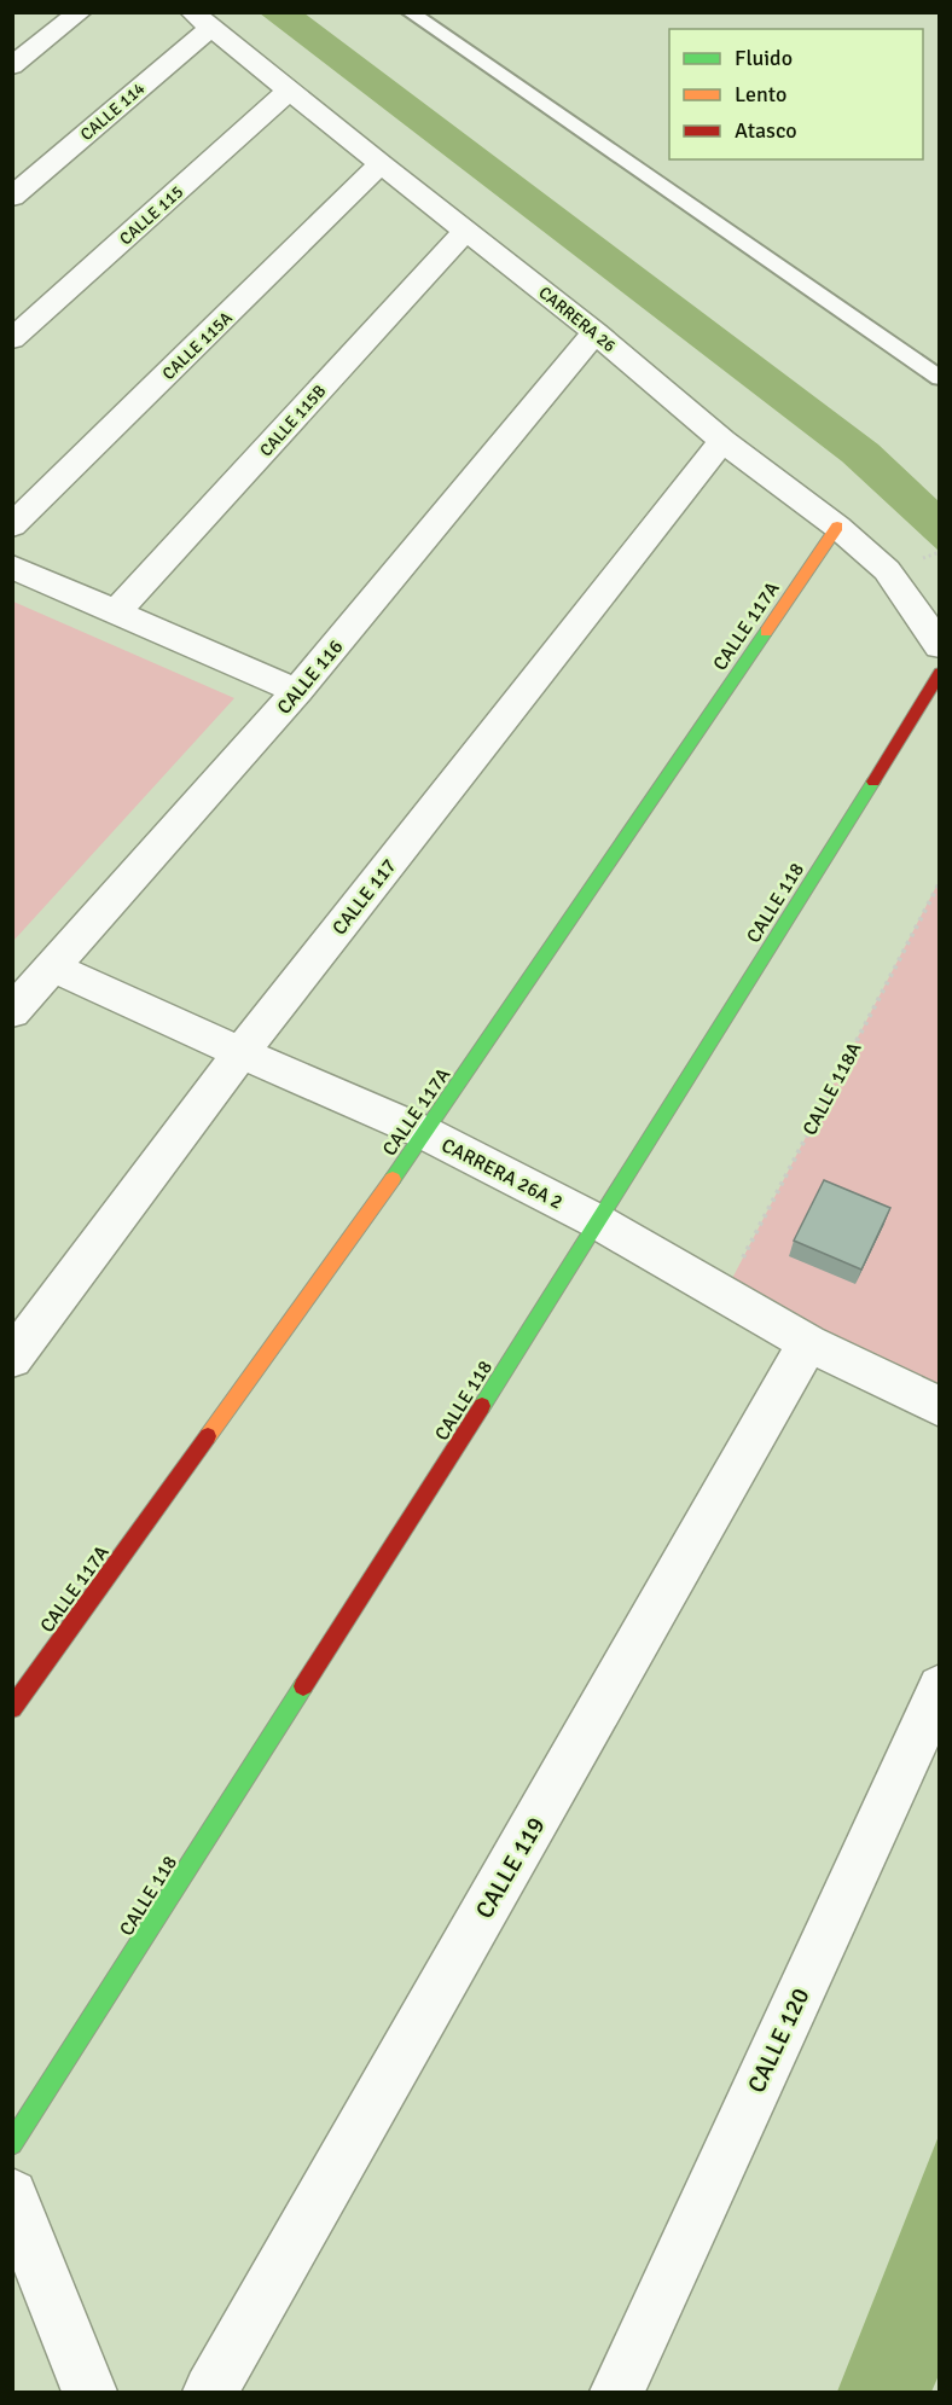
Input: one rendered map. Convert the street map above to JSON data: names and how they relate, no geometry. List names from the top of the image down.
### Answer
{
  "streets": {
    "street": [
      "CALLE 114",
      "CALLE 115",
      "CARRERA 26",
      "CALLE 115A",
      "CALLE 115B",
      "CALLE 117A",
      "CALLE 116",
      "CALLE 117",
      "CALLE 118",
      "CARRERA 26A 2",
      "CALLE 119",
      "CALLE 120"
    ],
    "path": ["CALLE 118A"]
  },
  "crossings": [
    ["CALLE 114", "CARRERA 26"],
    ["CALLE 115", "CARRERA 26"],
    ["CARRERA 26", "CALLE 115A"],
    ["CARRERA 26", "CALLE 115B"],
    ["CARRERA 26", "CALLE 117A"],
    ["CARRERA 26", "CALLE 116"],
    ["CARRERA 26", "CALLE 117"],
    ["CALLE 117A", "CARRERA 26A 2"],
    ["CALLE 116", "CARRERA 26A 2"],
    ["CALLE 117", "CARRERA 26A 2"],
    ["CALLE 118", "CARRERA 26A 2"],
    ["CALLE 118A", "CARRERA 26A 2"],
    ["CARRERA 26A 2", "CALLE 119"]
  ],
  "legend": ["Fluido", "Lento", "Atasco"]
}
